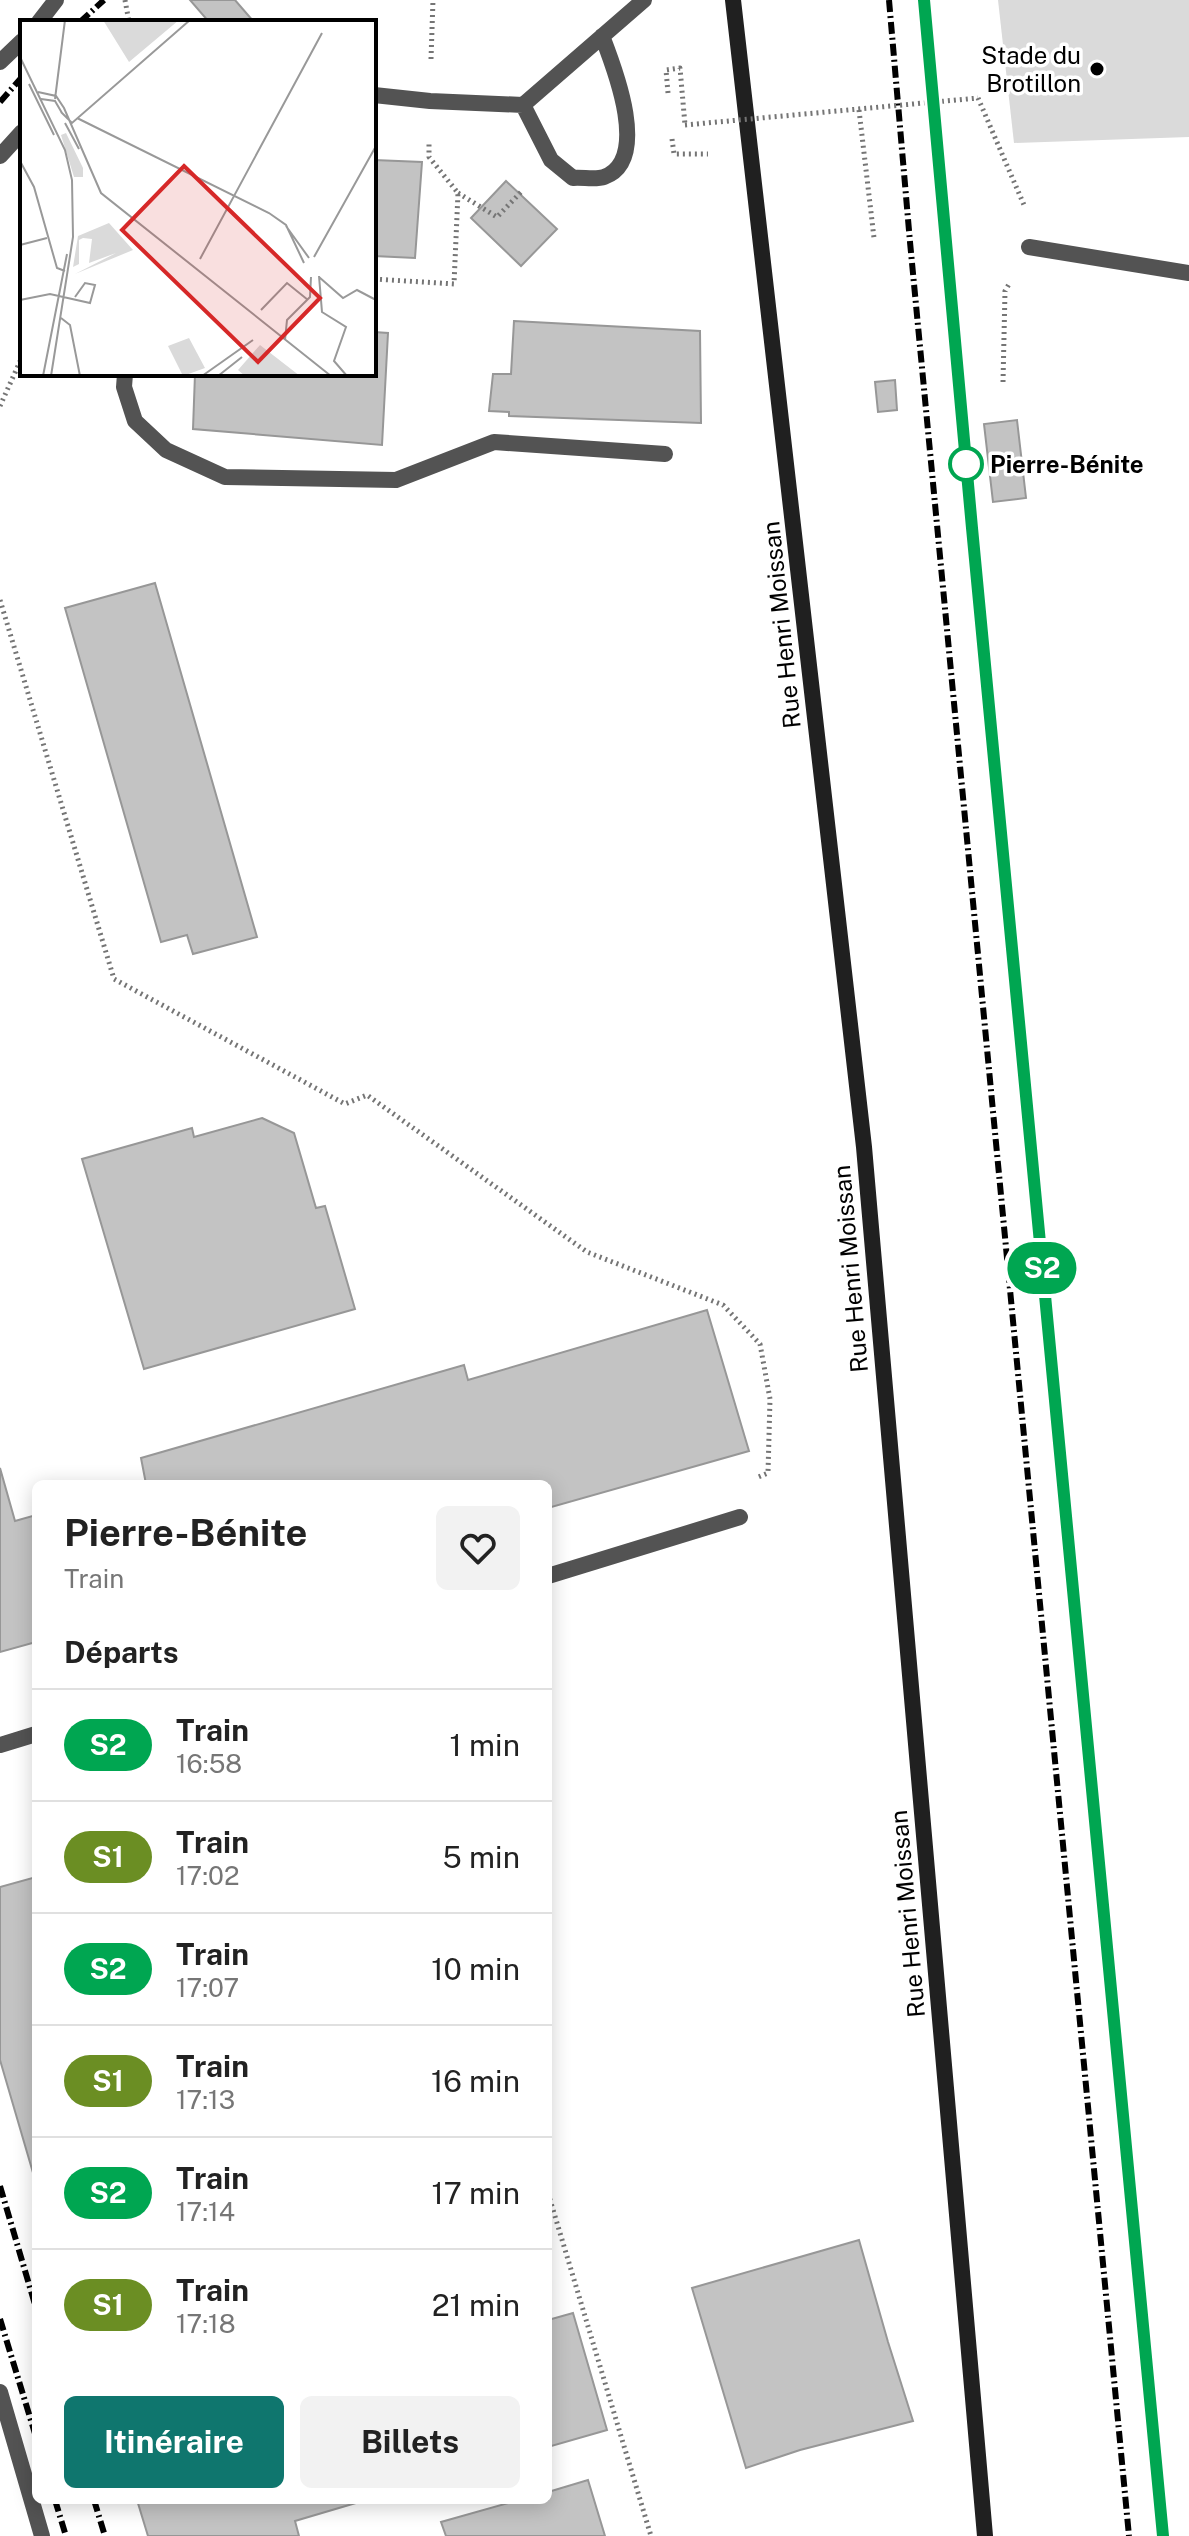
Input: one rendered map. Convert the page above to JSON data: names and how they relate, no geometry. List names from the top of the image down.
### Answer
{
  "streets": {
    "street": ["Rue Henri Moissan"]
  },
  "places": ["Stade du Brotillon", "Pierre-Bénite"],
  "page": {
    "on_map": "S2",
    "heading": [
      ["Pierre-Bénite", "Train"],
      "Départs"
    ],
    "list": [
      {
        "mark": "S2",
        "name": "Train",
        "note": "16:58",
        "value": "1 min"
      },
      {
        "mark": "S1",
        "name": "Train",
        "note": "17:02",
        "value": "5 min"
      },
      {
        "mark": "S2",
        "name": "Train",
        "note": "17:07",
        "value": "10 min"
      },
      {
        "mark": "S1",
        "name": "Train",
        "note": "17:13",
        "value": "16 min"
      },
      {
        "mark": "S2",
        "name": "Train",
        "note": "17:14",
        "value": "17 min"
      },
      {
        "mark": "S1",
        "name": "Train",
        "note": "17:18",
        "value": "21 min"
      }
    ],
    "buttons": ["Itinéraire", "Billets"]
  }
}
